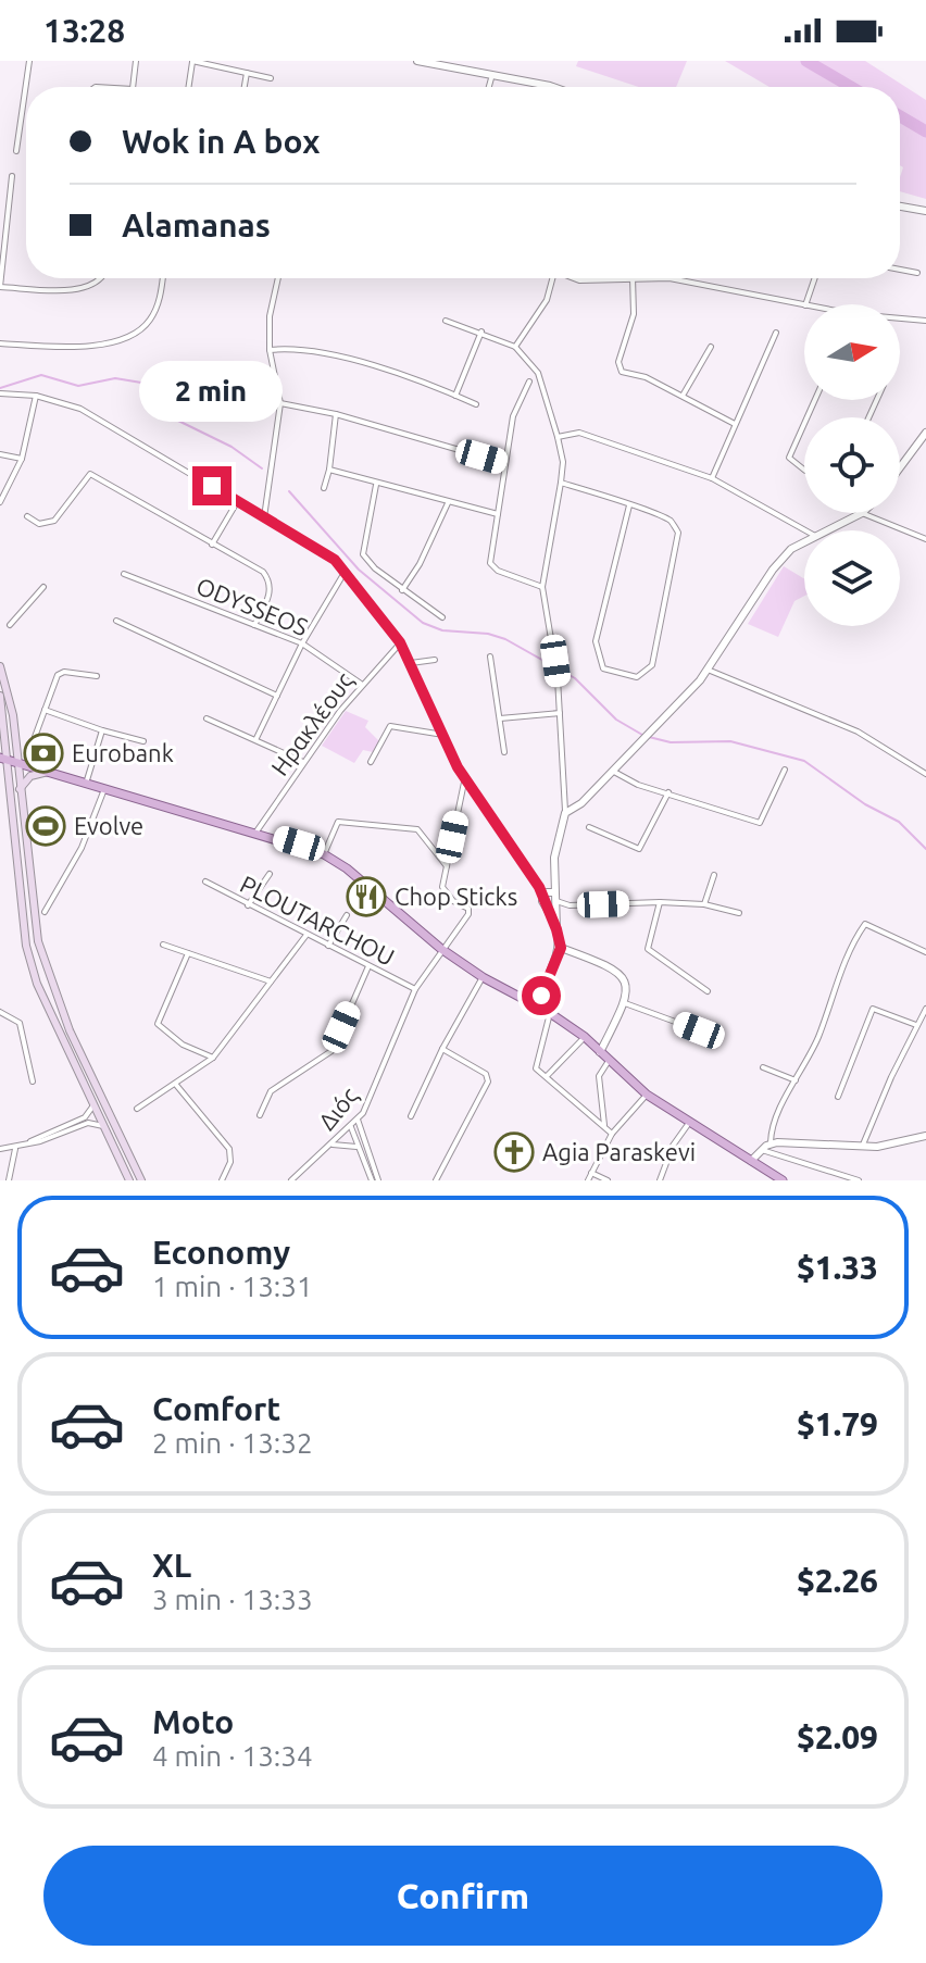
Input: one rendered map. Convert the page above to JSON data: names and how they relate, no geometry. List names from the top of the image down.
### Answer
{
  "streets": {
    "street": [
      "ODYSSEOS",
      "Ηρακλέους",
      "PLOUTARCHOU",
      "Διός"
    ]
  },
  "crossings": [
    ["ODYSSEOS", "Ηρακλέους"],
    ["PLOUTARCHOU", "Διός"]
  ],
  "places": {
    "bank": ["Eurobank"],
    "sports": ["Evolve"],
    "restaurant": ["Chop Sticks"],
    "church": ["Agia Paraskevi"]
  },
  "north": "right",
  "page": {
    "status": "13:28",
    "banner": ["Wok in A box", "Alamanas"],
    "bubble": "2 min",
    "list": [
      {
        "name": "Economy",
        "note": "1 min · 13:31",
        "value": "$1.33"
      },
      {
        "name": "Comfort",
        "note": "2 min · 13:32",
        "value": "$1.79"
      },
      {
        "name": "XL",
        "note": "3 min · 13:33",
        "value": "$2.26"
      },
      {
        "name": "Moto",
        "note": "4 min · 13:34",
        "value": "$2.09"
      }
    ],
    "buttons": "Confirm"
  }
}
